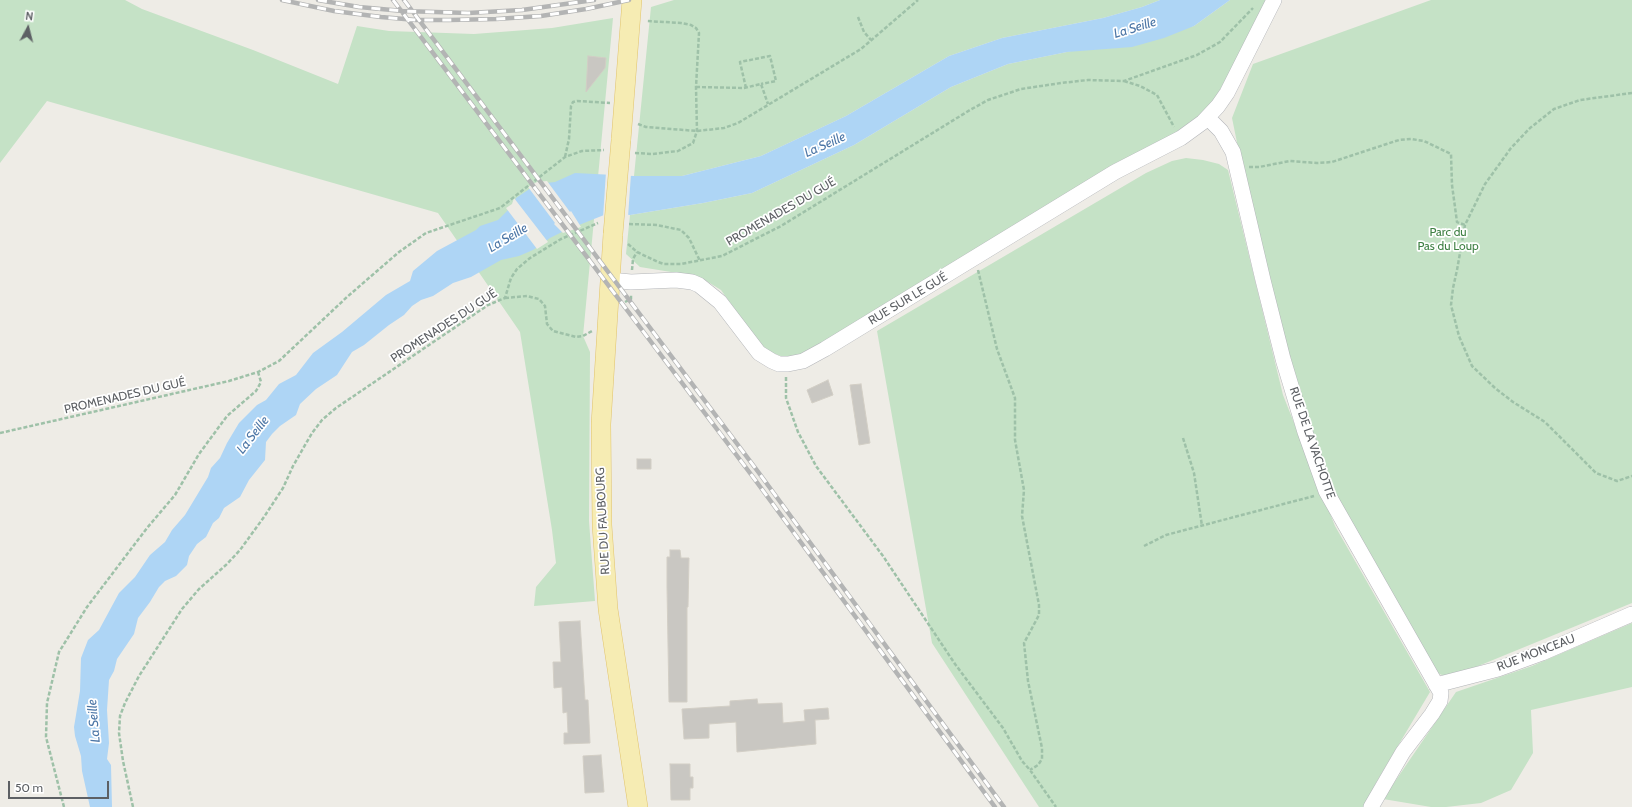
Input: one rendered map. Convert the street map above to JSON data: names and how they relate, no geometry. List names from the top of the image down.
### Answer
{
  "streets": {
    "main road": ["RUE DU FAUBOURG"],
    "street": ["RUE SUR LE GUÉ", "RUE DE LA VACHOTTE", "RUE MONCEAU"],
    "path": ["PROMENADES DU GUÉ"]
  },
  "crossings": [
    ["PROMENADES DU GUÉ", "RUE DU FAUBOURG"],
    ["RUE SUR LE GUÉ", "RUE DE LA VACHOTTE"],
    ["RUE SUR LE GUÉ", "RUE DU FAUBOURG"],
    ["RUE DE LA VACHOTTE", "RUE MONCEAU"]
  ],
  "water": ["La Seille"],
  "parks": ["Parc du Pas du Loup"],
  "scale_bar": "50 m",
  "north": "top"
}
